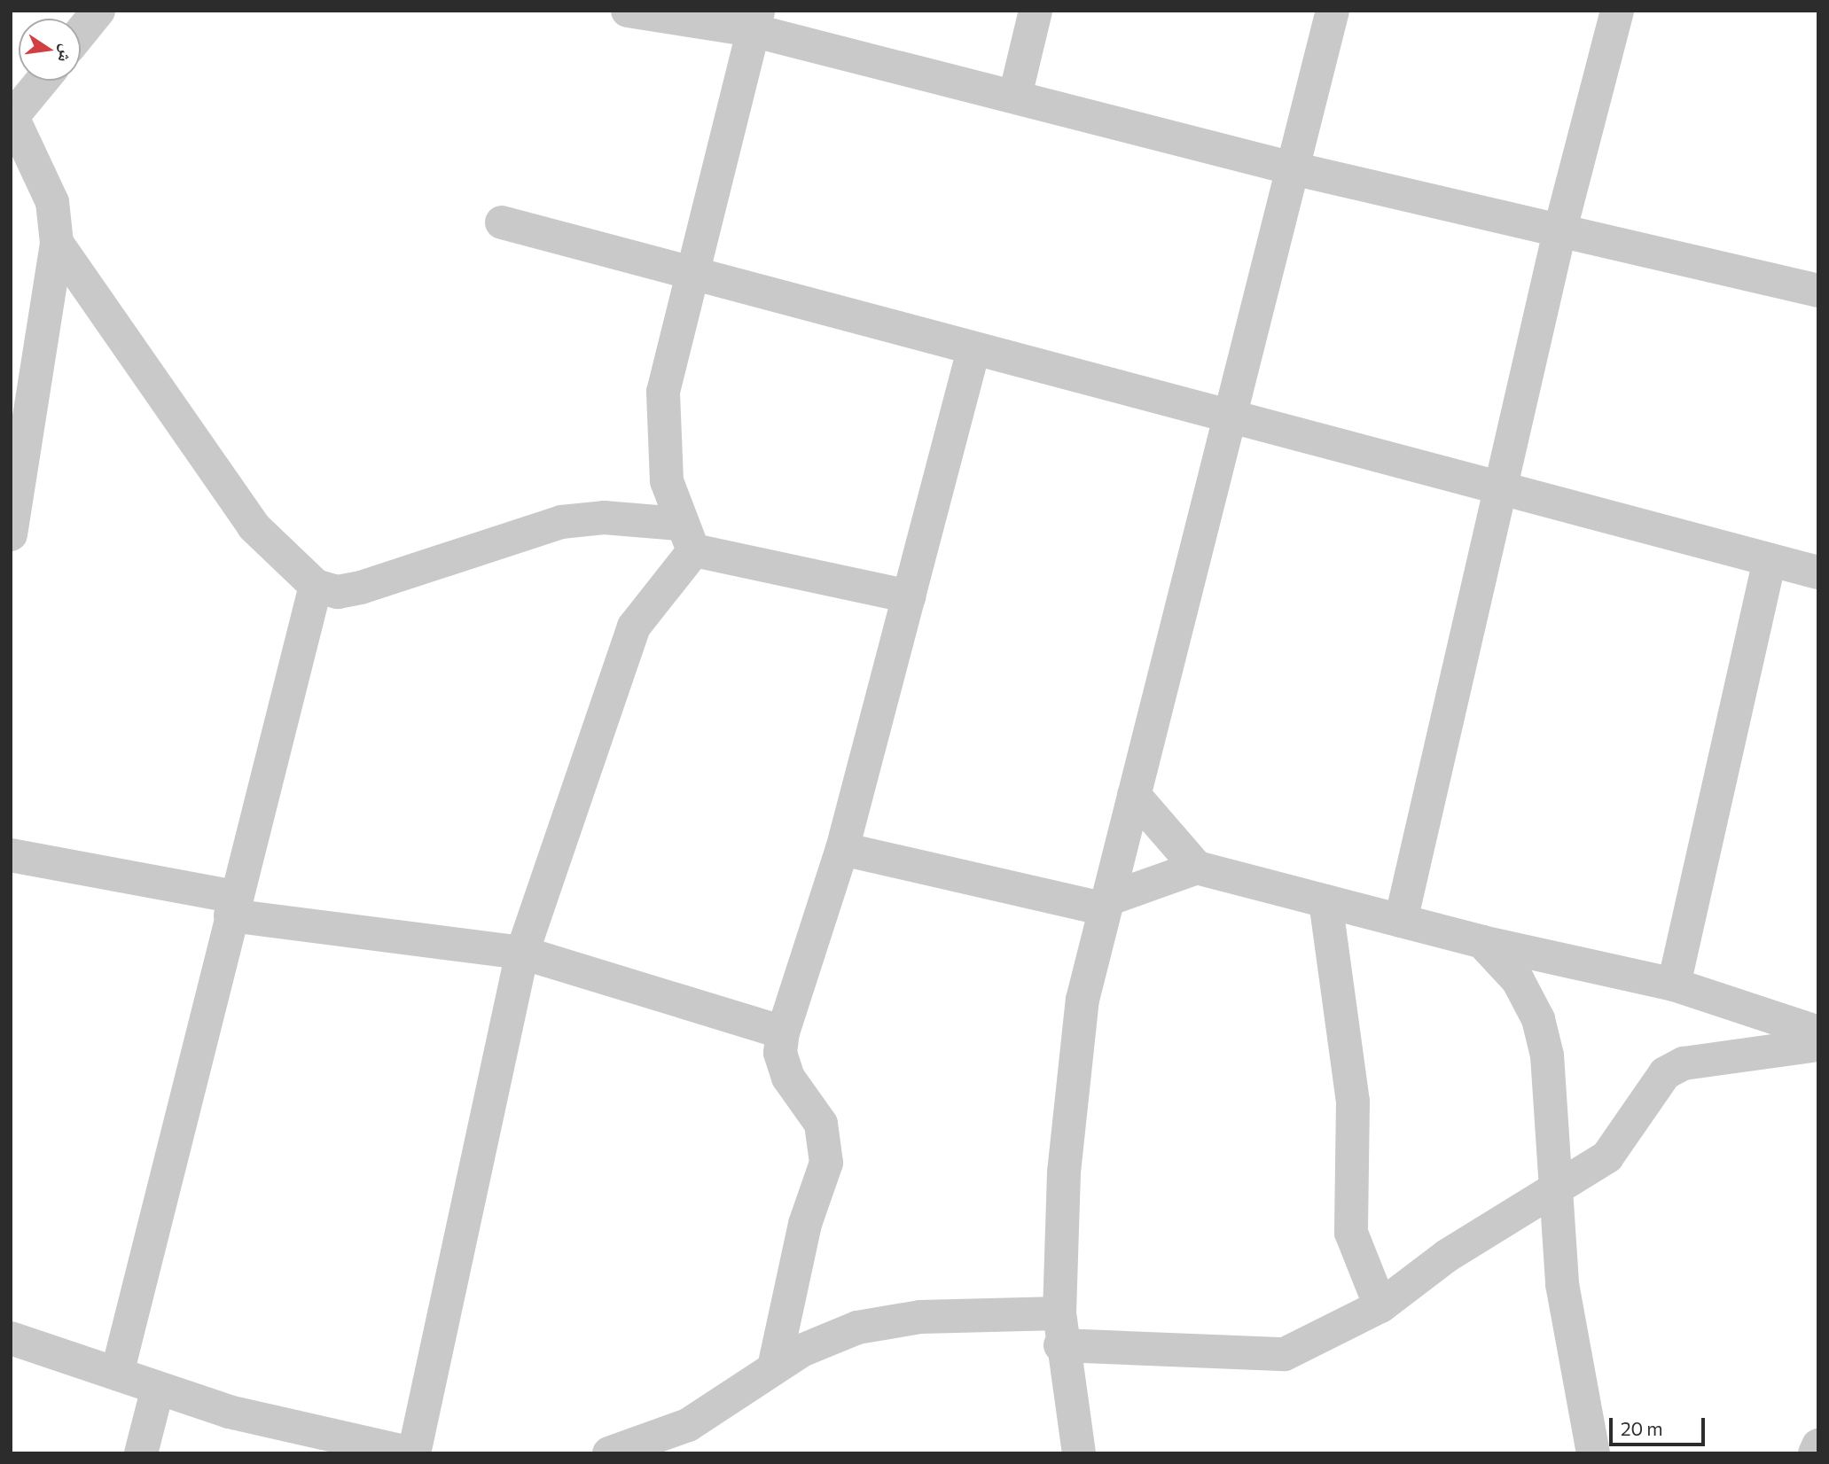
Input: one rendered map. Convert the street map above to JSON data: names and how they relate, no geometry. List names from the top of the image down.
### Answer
{
  "scale_bar": "20 m",
  "north": "right"
}
